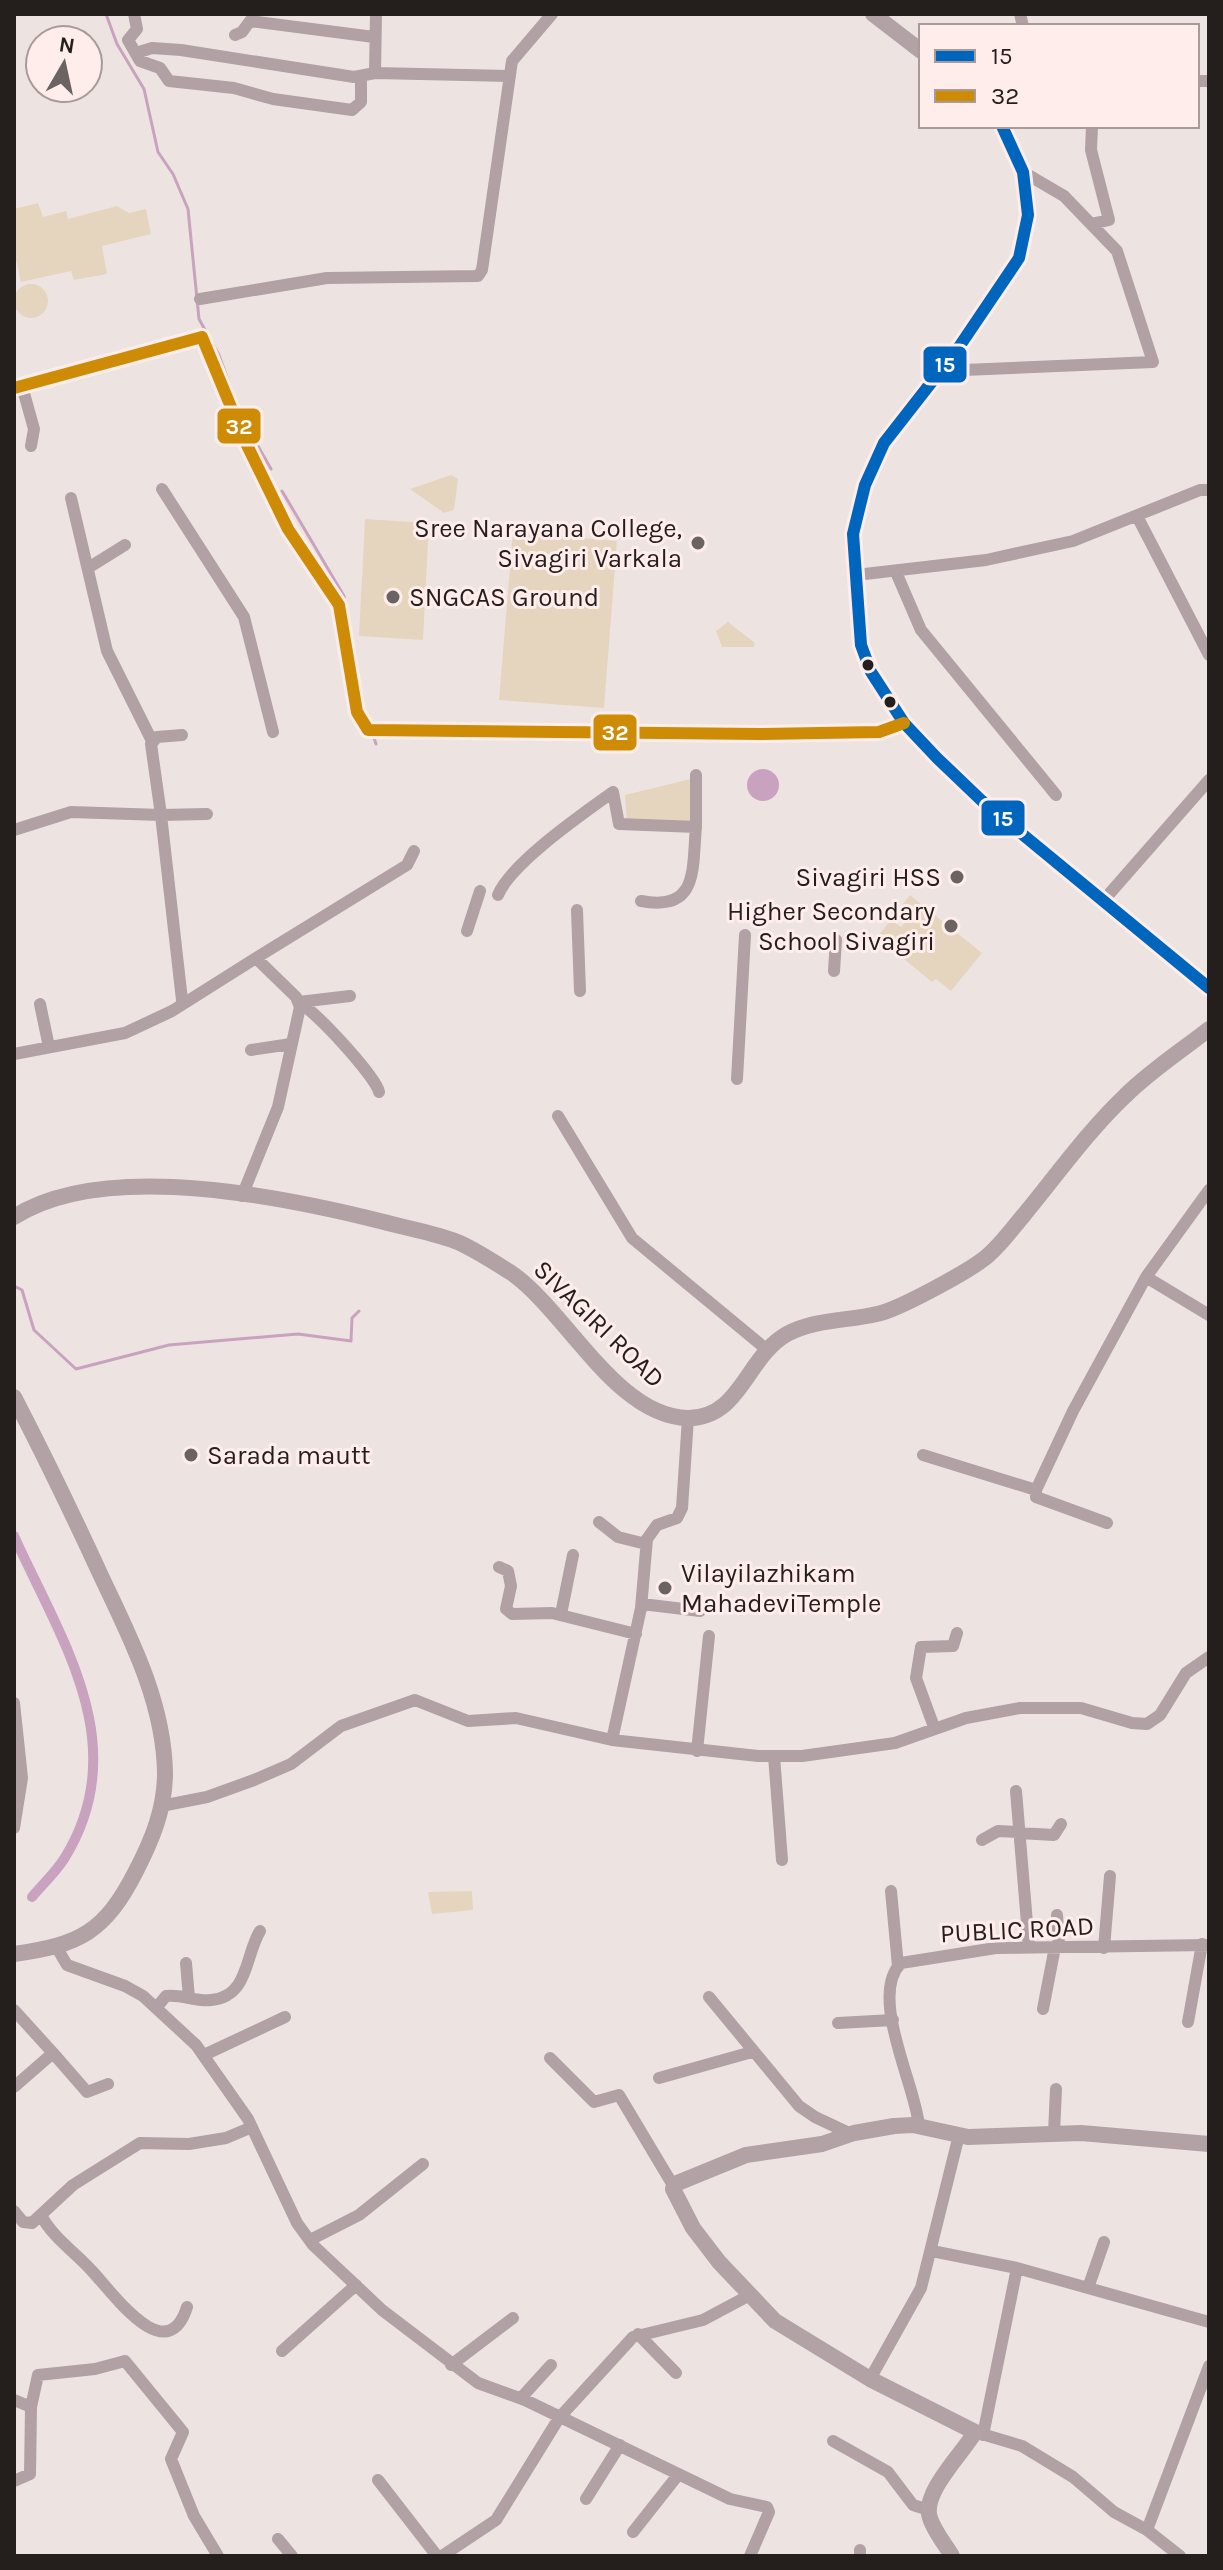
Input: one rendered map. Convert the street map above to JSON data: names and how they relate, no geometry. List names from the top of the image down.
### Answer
{
  "streets": {
    "main road": ["SIVAGIRI ROAD"],
    "street": ["PUBLIC ROAD"]
  },
  "places": [
    "Sree Narayana College, Sivagiri Varkala",
    "SNGCAS Ground",
    "Sivagiri HSS",
    "Higher Secondary School Sivagiri",
    "Sarada mautt",
    "Vilayilazhikam MahadeviTemple"
  ],
  "lines": ["transit line 15", "transit line 32"],
  "legend": ["15", "32"],
  "north": "top"
}
